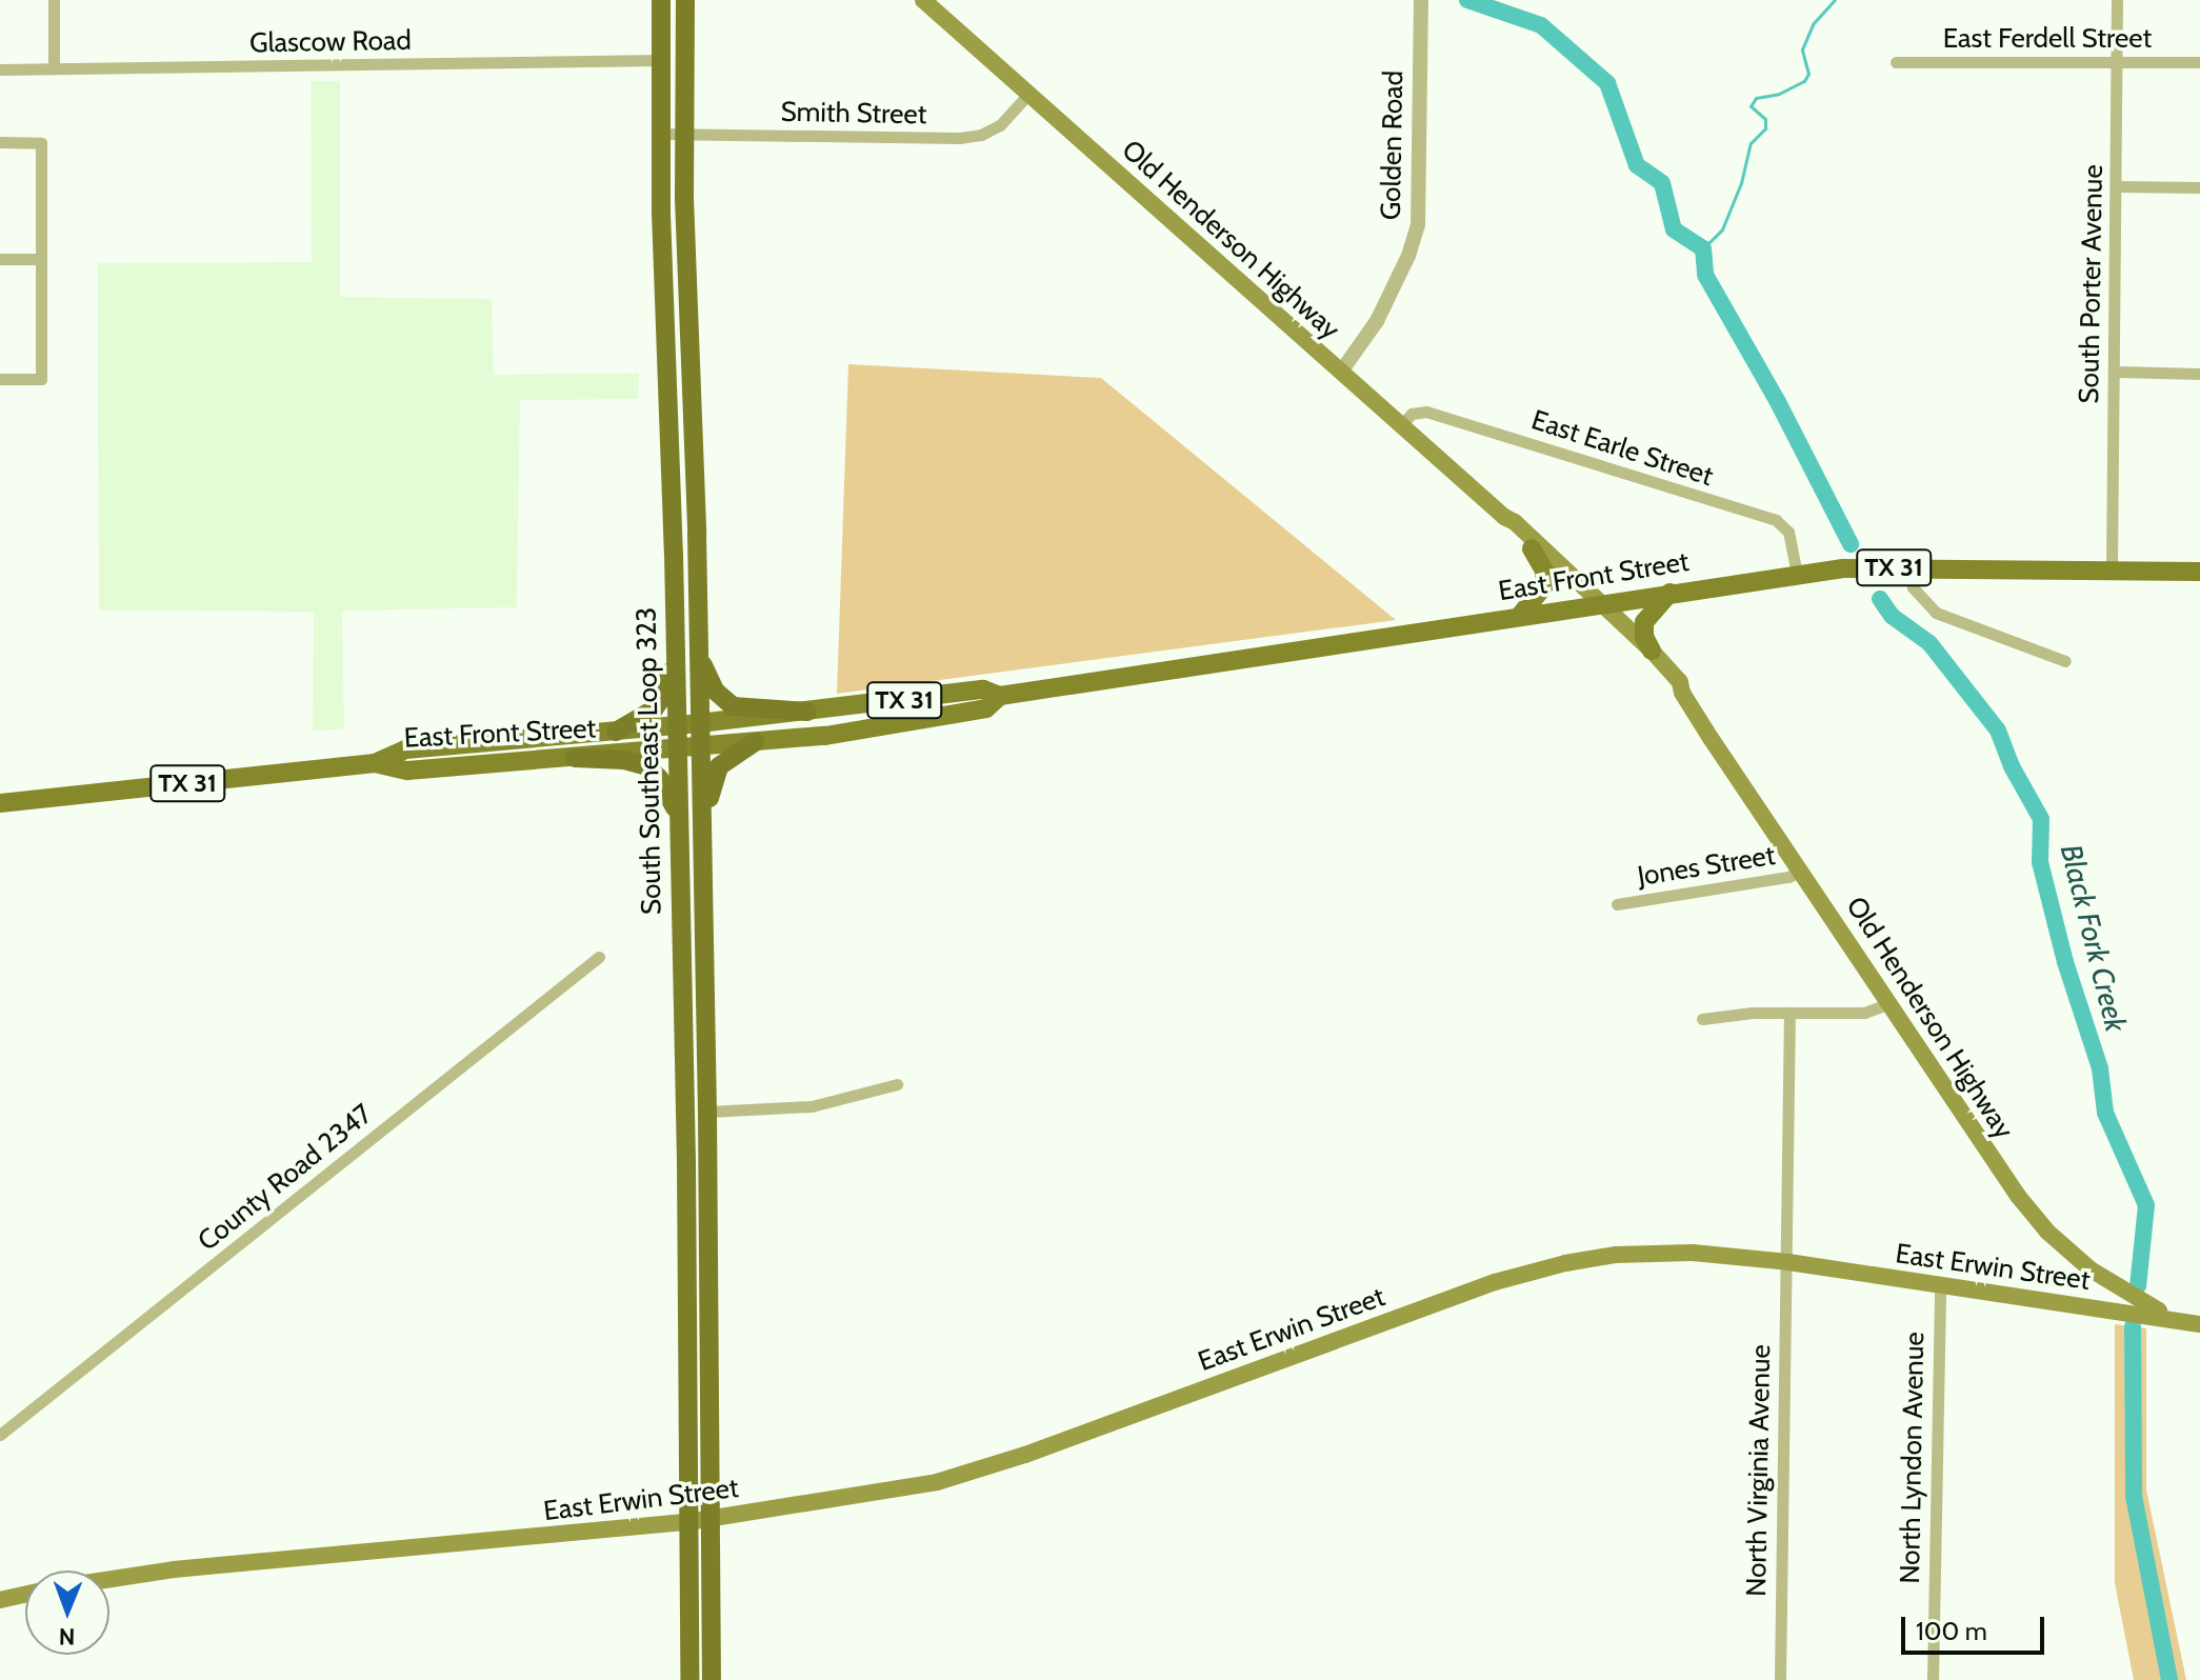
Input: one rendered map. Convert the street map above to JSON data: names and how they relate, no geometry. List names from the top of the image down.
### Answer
{
  "streets": {
    "highway": ["South Southeast Loop 323"],
    "main road": [
      "Old Henderson Highway",
      "TX 31",
      "East Front Street",
      "East Erwin Street"
    ],
    "street": [
      "East Ferdell Street",
      "Glascow Road",
      "Smith Street",
      "Golden Road",
      "South Porter Avenue",
      "East Earle Street",
      "Jones Street",
      "County Road 2347",
      "North Lyndon Avenue",
      "North Virginia Avenue"
    ]
  },
  "crossings": [
    ["East Ferdell Street", "South Porter Avenue"],
    ["Glascow Road", "South Southeast Loop 323"],
    ["Smith Street", "Old Henderson Highway"],
    ["Smith Street", "South Southeast Loop 323"],
    ["Golden Road", "Old Henderson Highway"],
    ["Old Henderson Highway", "East Earle Street"],
    ["Old Henderson Highway", "East Front Street"],
    ["Old Henderson Highway", "Jones Street"],
    ["Old Henderson Highway", "East Erwin Street"],
    ["South Porter Avenue", "East Front Street"],
    ["East Earle Street", "East Front Street"],
    ["TX 31", "East Front Street"],
    ["East Front Street", "South Southeast Loop 323"],
    ["South Southeast Loop 323", "East Erwin Street"],
    ["East Erwin Street", "North Lyndon Avenue"],
    ["East Erwin Street", "North Virginia Avenue"]
  ],
  "water": ["Black Fork Creek"],
  "scale_bar": "100 m",
  "north": "bottom"
}
